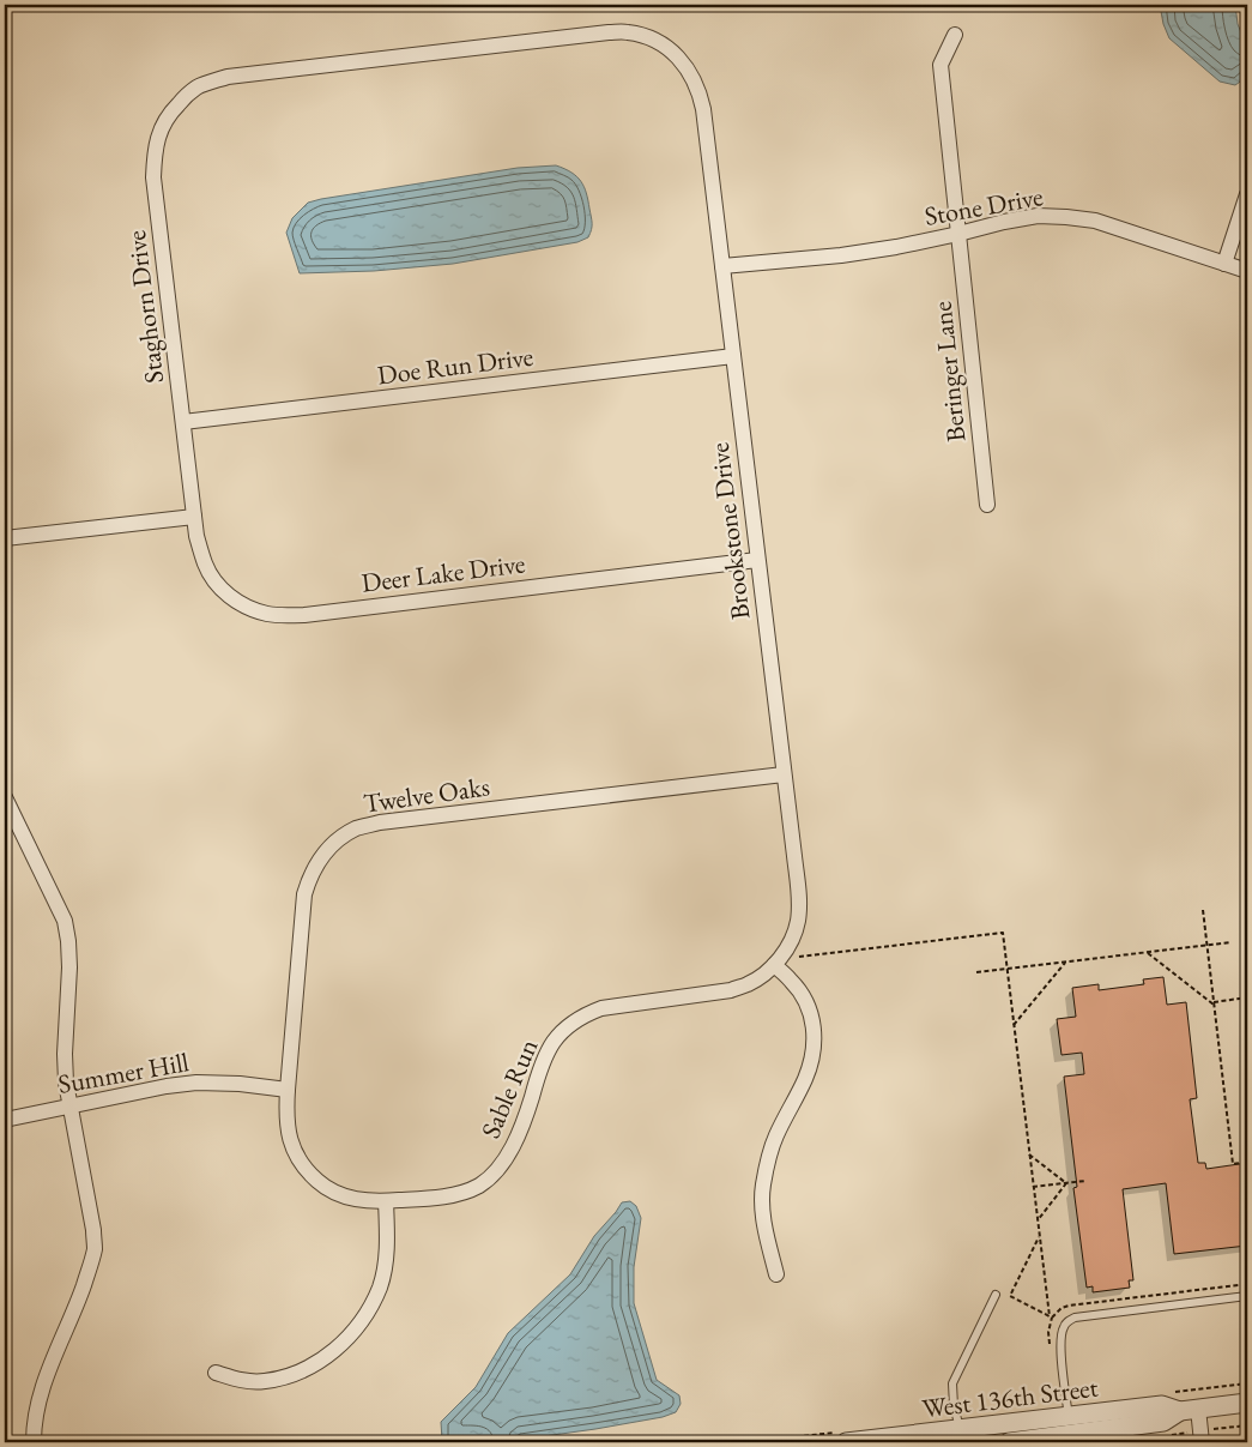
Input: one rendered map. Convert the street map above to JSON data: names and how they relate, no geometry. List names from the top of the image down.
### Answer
{
  "streets": {
    "street": [
      "Stone Drive",
      "Staghorn Drive",
      "Doe Run Drive",
      "Beringer Lane",
      "Brookstone Drive",
      "Deer Lake Drive",
      "Twelve Oaks",
      "Summer Hill",
      "Sable Run",
      "West 136th Street"
    ]
  },
  "crossings": [
    ["Stone Drive", "Beringer Lane"],
    ["Stone Drive", "Brookstone Drive"],
    ["Staghorn Drive", "Doe Run Drive"],
    ["Staghorn Drive", "Brookstone Drive"],
    ["Staghorn Drive", "Deer Lake Drive"],
    ["Doe Run Drive", "Brookstone Drive"],
    ["Brookstone Drive", "Deer Lake Drive"],
    ["Brookstone Drive", "Twelve Oaks"],
    ["Brookstone Drive", "Sable Run"],
    ["Twelve Oaks", "Summer Hill"],
    ["Twelve Oaks", "Sable Run"],
    ["Summer Hill", "Sable Run"]
  ]
}
